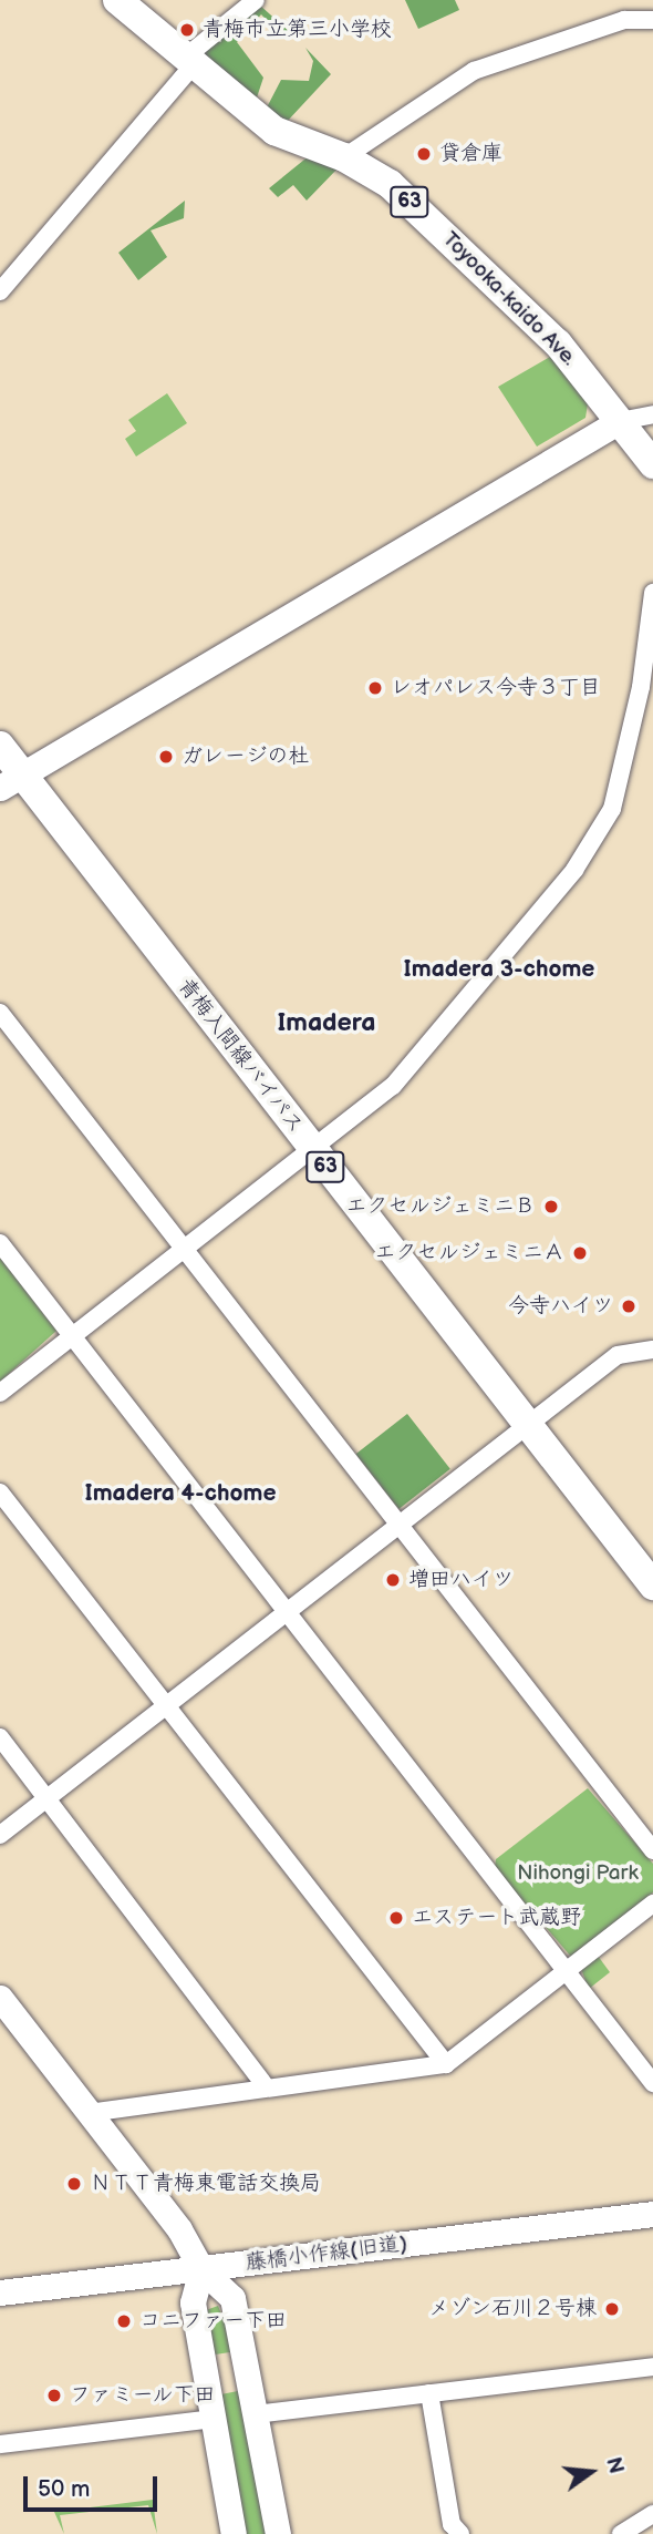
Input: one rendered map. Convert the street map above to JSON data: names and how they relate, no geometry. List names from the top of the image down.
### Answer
{
  "streets": {
    "main road": ["63", "Toyooka-kaido Ave.", "青梅入間線バイパス"],
    "street": ["藤橋小作線(旧道)"]
  },
  "districts": ["Imadera 3-chome", "Imadera", "Imadera 4-chome"],
  "parks": ["Nihongi Park"],
  "places": [
    "青梅市立第三小学校",
    "貸倉庫",
    "レオパレス今寺３丁目",
    "ガレージの杜",
    "エクセルジェミニＢ",
    "エクセルジェミニＡ",
    "今寺ハイツ",
    "増田ハイツ",
    "エステート武蔵野",
    "ＮＴＴ青梅東電話交換局",
    "メゾン石川２号棟",
    "コニファー下田",
    "ファミール下田"
  ],
  "scale_bar": "50 m",
  "north": "right"
}
